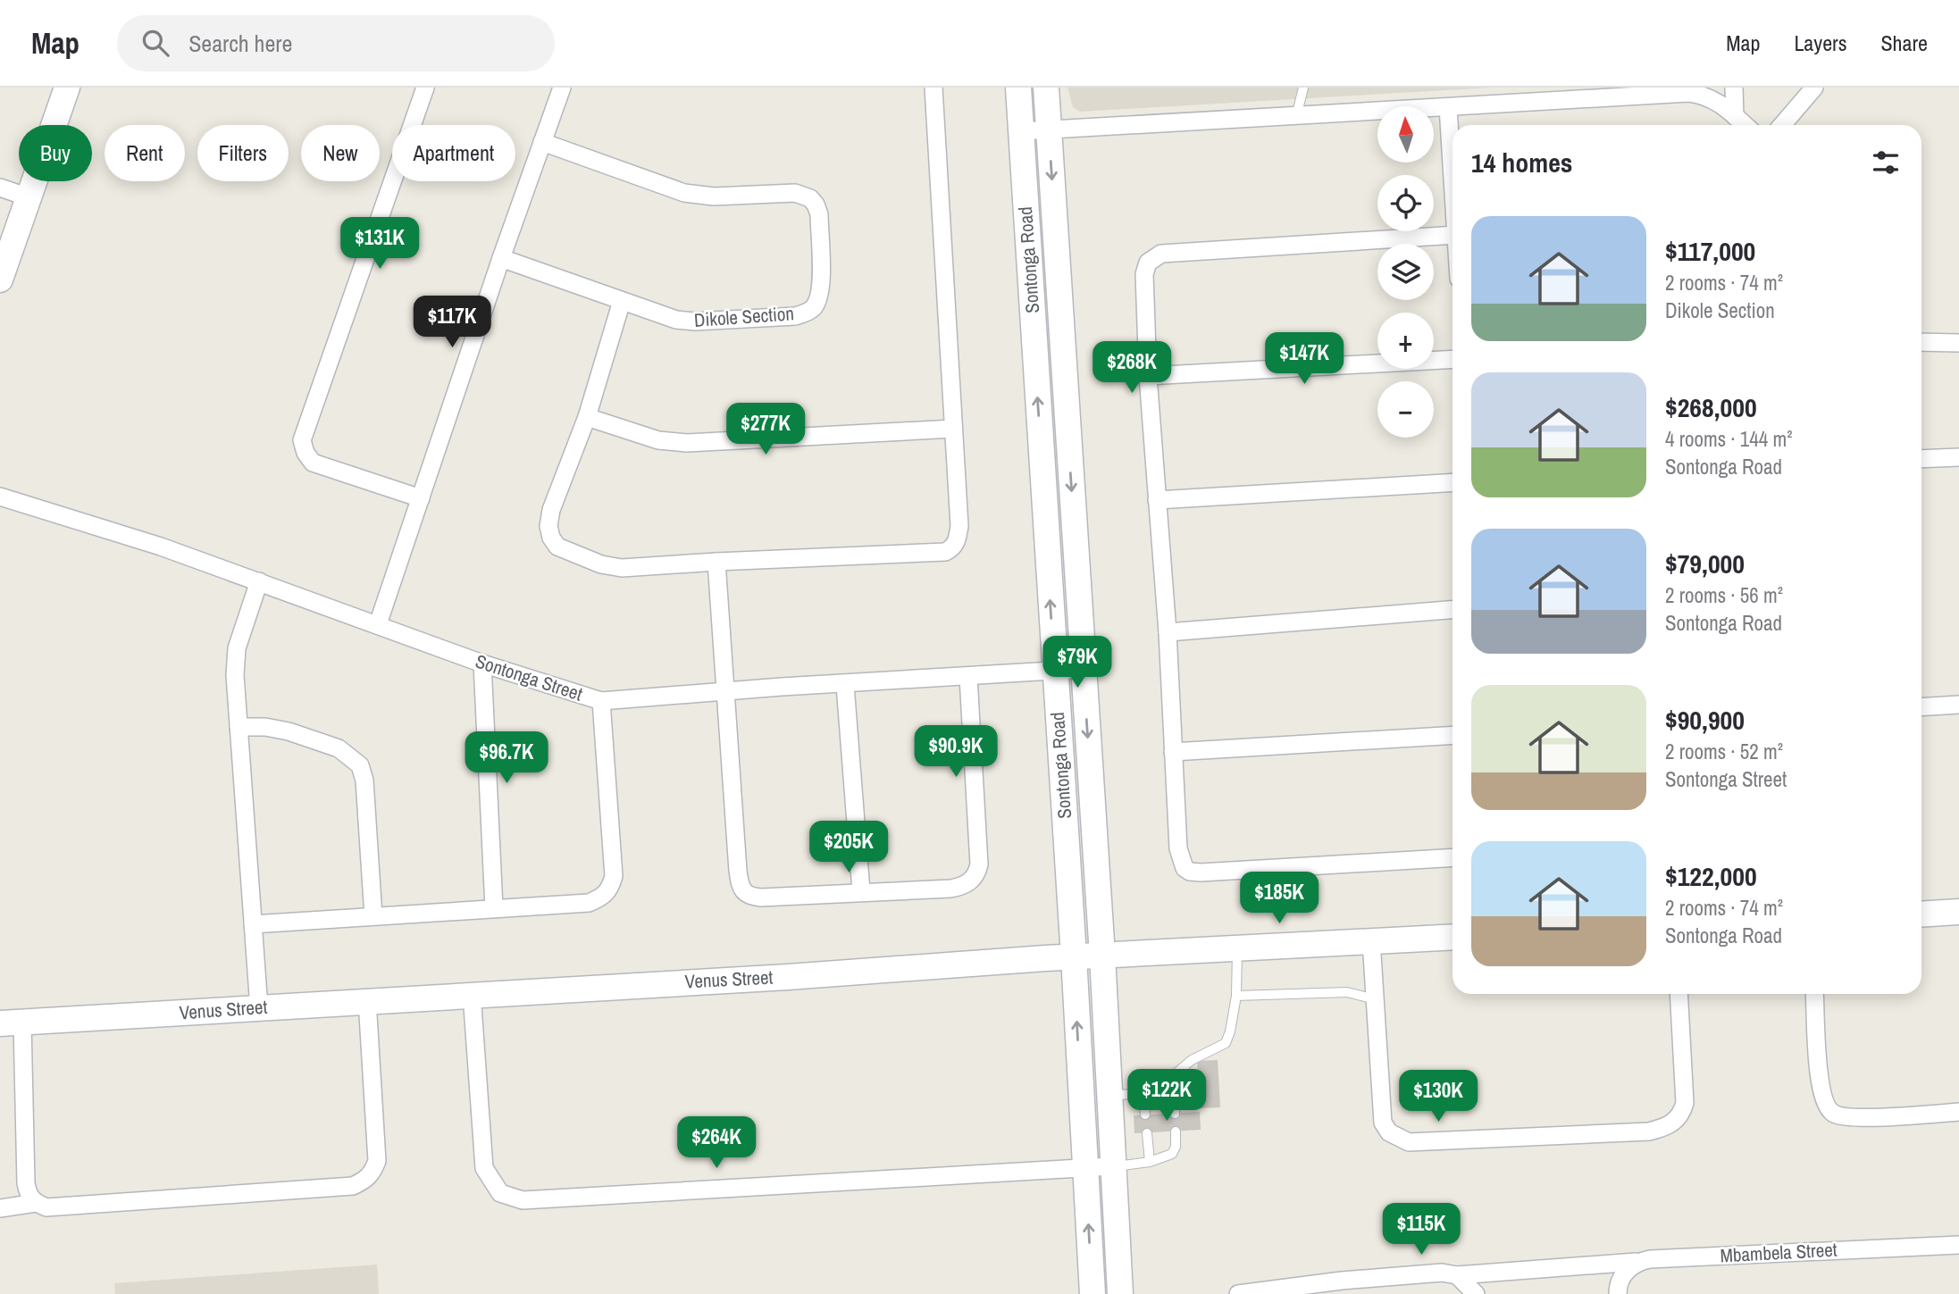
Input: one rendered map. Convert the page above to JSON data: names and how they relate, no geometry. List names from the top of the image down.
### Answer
{
  "streets": {
    "main road": ["Sontonga Road", "Venus Street"],
    "street": ["Dikole Section", "Sontonga Street", "Mbambela Street"]
  },
  "crossings": [
    ["Sontonga Road", "Sontonga Street"],
    ["Sontonga Road", "Venus Street"]
  ],
  "north": "top",
  "page": {
    "header": "Map",
    "search": "Search here",
    "nav": ["Map", "Layers", "Share"],
    "map_buttons": ["+", "−"],
    "chip": [
      "Buy",
      "Rent",
      "Filters",
      "New",
      "Apartment"
    ],
    "heading": "14 homes",
    "list": [
      {
        "name": "$117,000",
        "note": "2 rooms · 74 m² · Dikole Section"
      },
      {
        "name": "$268,000",
        "note": "4 rooms · 144 m² · Sontonga Road"
      },
      {
        "name": "$79,000",
        "note": "2 rooms · 56 m² · Sontonga Road"
      },
      {
        "name": "$90,900",
        "note": "2 rooms · 52 m² · Sontonga Street"
      },
      {
        "name": "$122,000",
        "note": "2 rooms · 74 m² · Sontonga Road"
      }
    ],
    "price": [
      "$131K",
      "$117K",
      "$147K",
      "$268K",
      "$277K",
      "$79K",
      "$90.9K",
      "$96.7K",
      "$205K",
      "$185K",
      "$122K",
      "$130K",
      "$264K",
      "$115K"
    ]
  }
}
